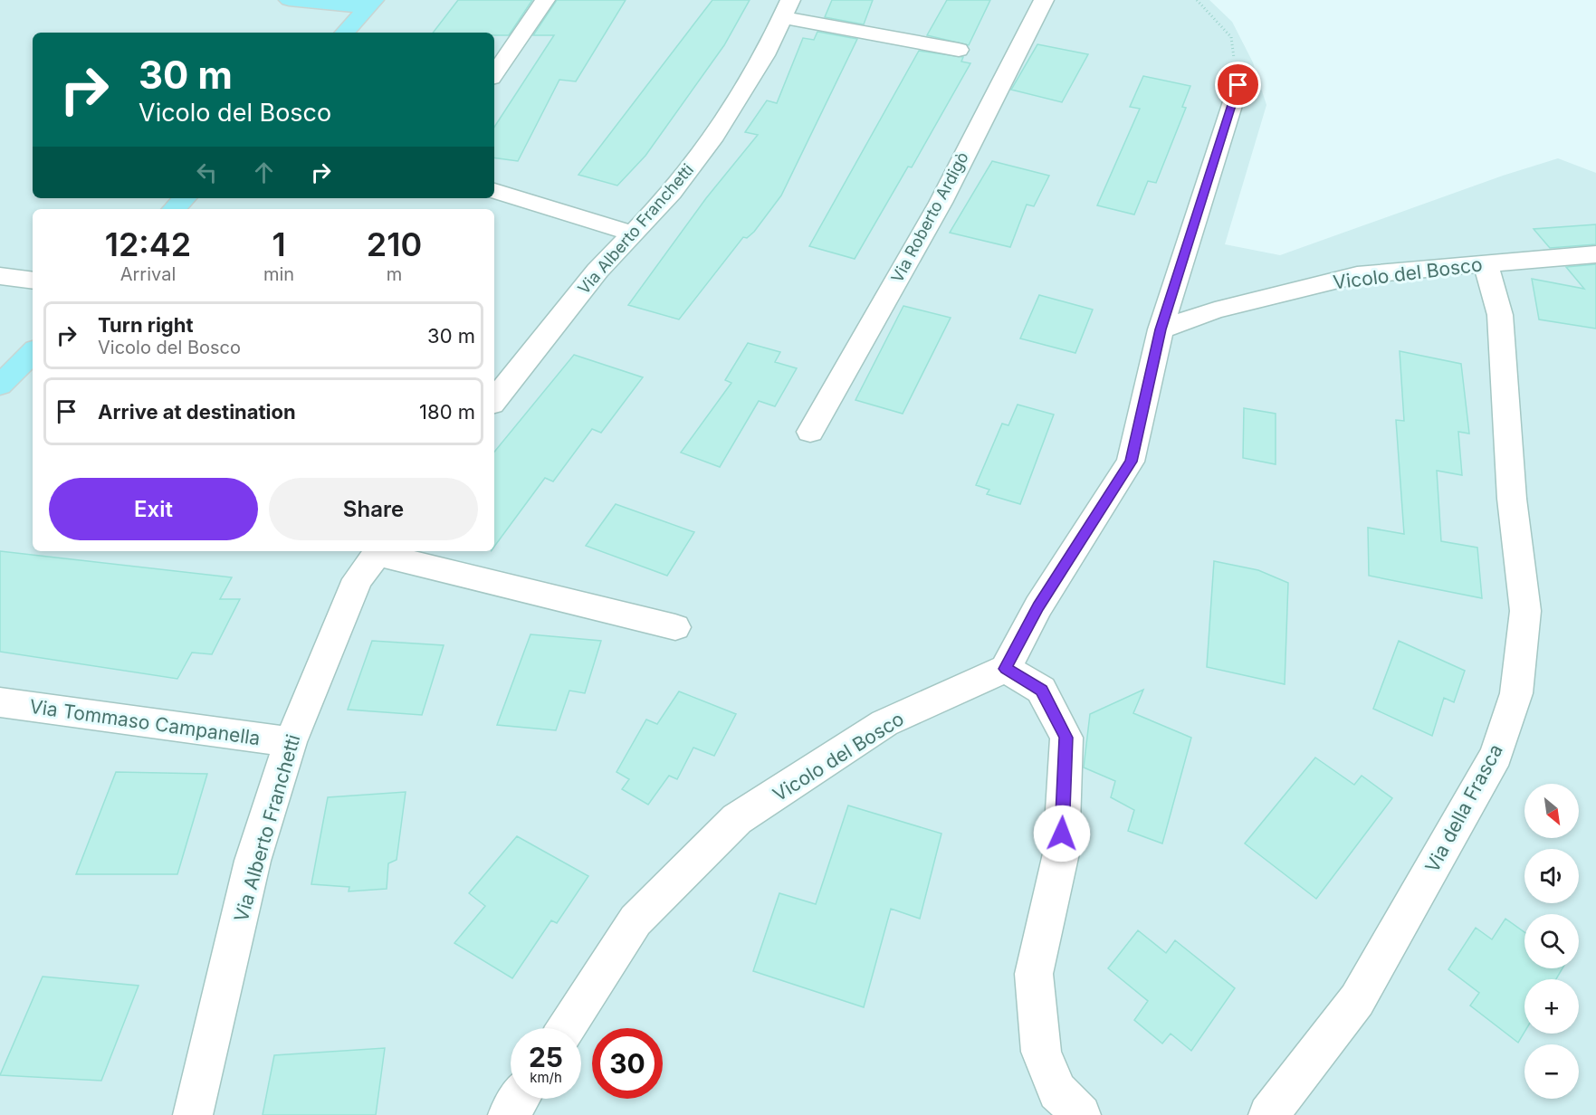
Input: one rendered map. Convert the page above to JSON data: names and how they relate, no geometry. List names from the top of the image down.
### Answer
{
  "streets": {
    "street": [
      "Via Roberto Ardigò",
      "Via Alberto Franchetti",
      "Vicolo del Bosco",
      "Via Tommaso Campanella",
      "Via della Frasca"
    ]
  },
  "crossings": [
    ["Via Alberto Franchetti", "Via Tommaso Campanella"],
    ["Vicolo del Bosco", "Via della Frasca"]
  ],
  "north": "bottom right",
  "page": {
    "turn": ["30 m", "Vicolo del Bosco"],
    "eta": [
      "12:42",
      "Arrival",
      "1",
      "min",
      "210",
      "m"
    ],
    "list": [
      {
        "name": "Turn right",
        "note": "Vicolo del Bosco",
        "value": "30 m"
      },
      {
        "name": "Arrive at destination",
        "value": "180 m"
      }
    ],
    "buttons": ["Exit", "Share"],
    "map_buttons": ["+", "−"],
    "speed": "25 km/h",
    "limit": "30"
  }
}
